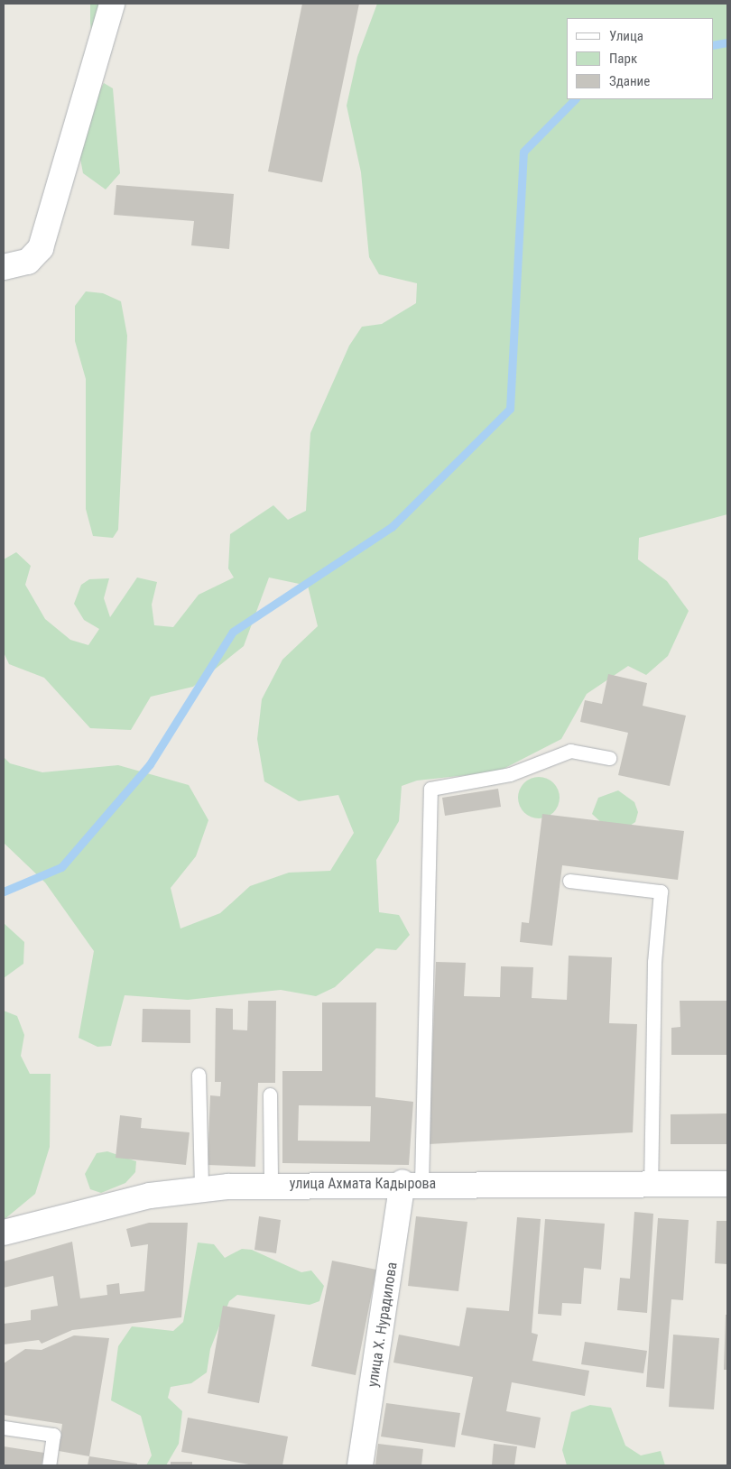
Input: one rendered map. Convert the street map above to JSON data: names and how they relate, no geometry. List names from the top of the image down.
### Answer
{
  "streets": {
    "street": ["улица Ахмата Кадырова", "улица Х. Нурадилова"]
  },
  "crossings": [
    ["улица Ахмата Кадырова", "улица Х. Нурадилова"]
  ],
  "legend": ["Улица", "Парк", "Здание"]
}
